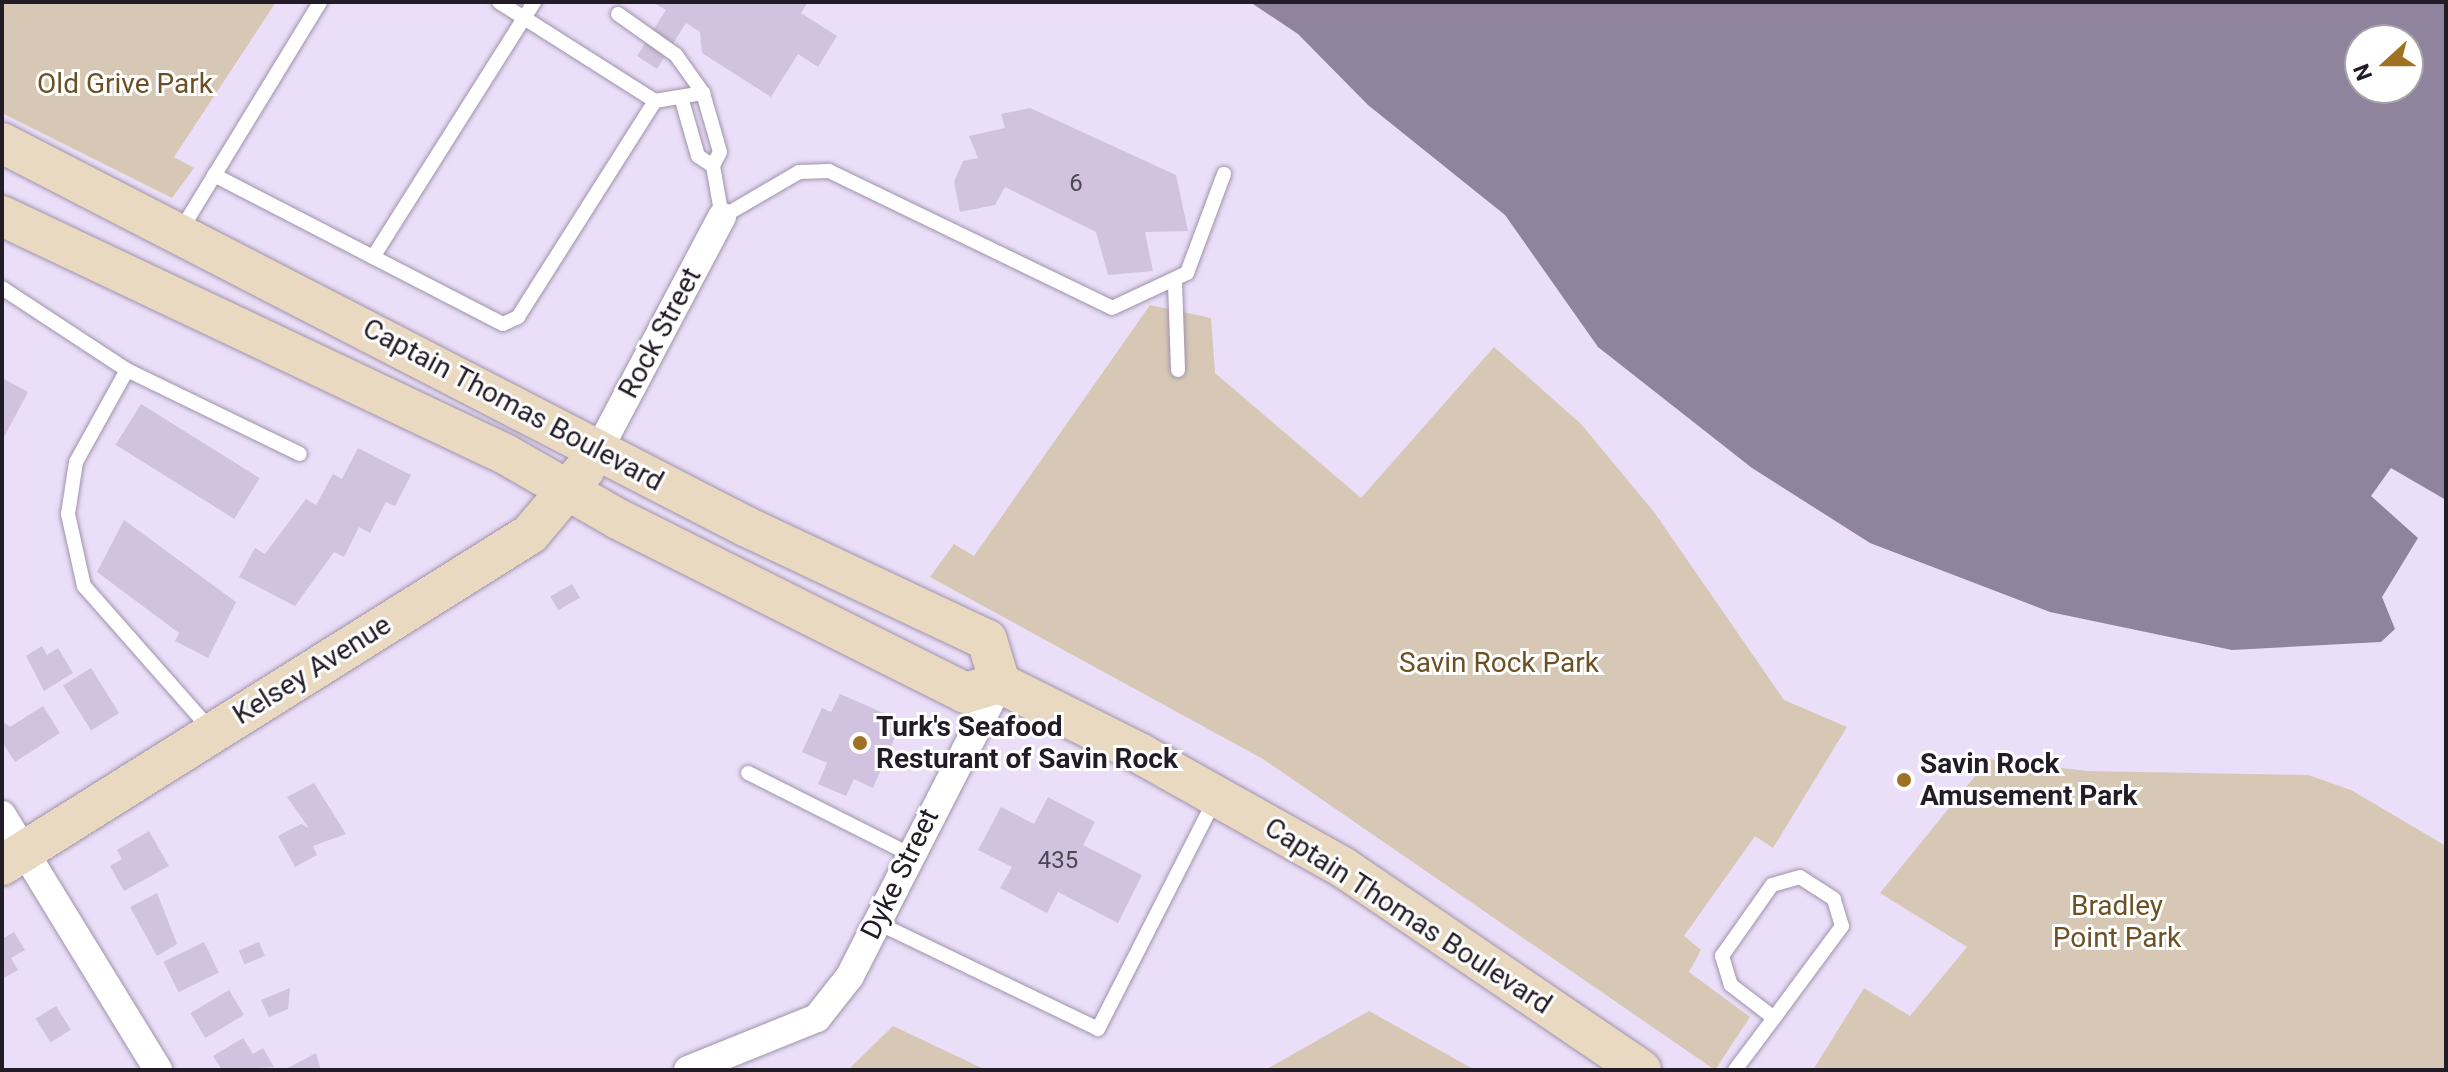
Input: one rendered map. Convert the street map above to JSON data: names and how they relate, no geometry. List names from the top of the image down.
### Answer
{
  "streets": {
    "main road": ["Captain Thomas Boulevard", "Kelsey Avenue"],
    "street": ["Rock Street", "Dyke Street"]
  },
  "crossings": [
    ["Rock Street", "Captain Thomas Boulevard"],
    ["Rock Street", "Kelsey Avenue"],
    ["Captain Thomas Boulevard", "Kelsey Avenue"],
    ["Captain Thomas Boulevard", "Dyke Street"]
  ],
  "parks": ["Old Grive Park", "Savin Rock Park", "Bradley Point Park"],
  "places": ["Turk's Seafood Resturant of Savin Rock", "Savin Rock Amusement Park"],
  "house_numbers": ["6", "435"],
  "north": "left"
}
